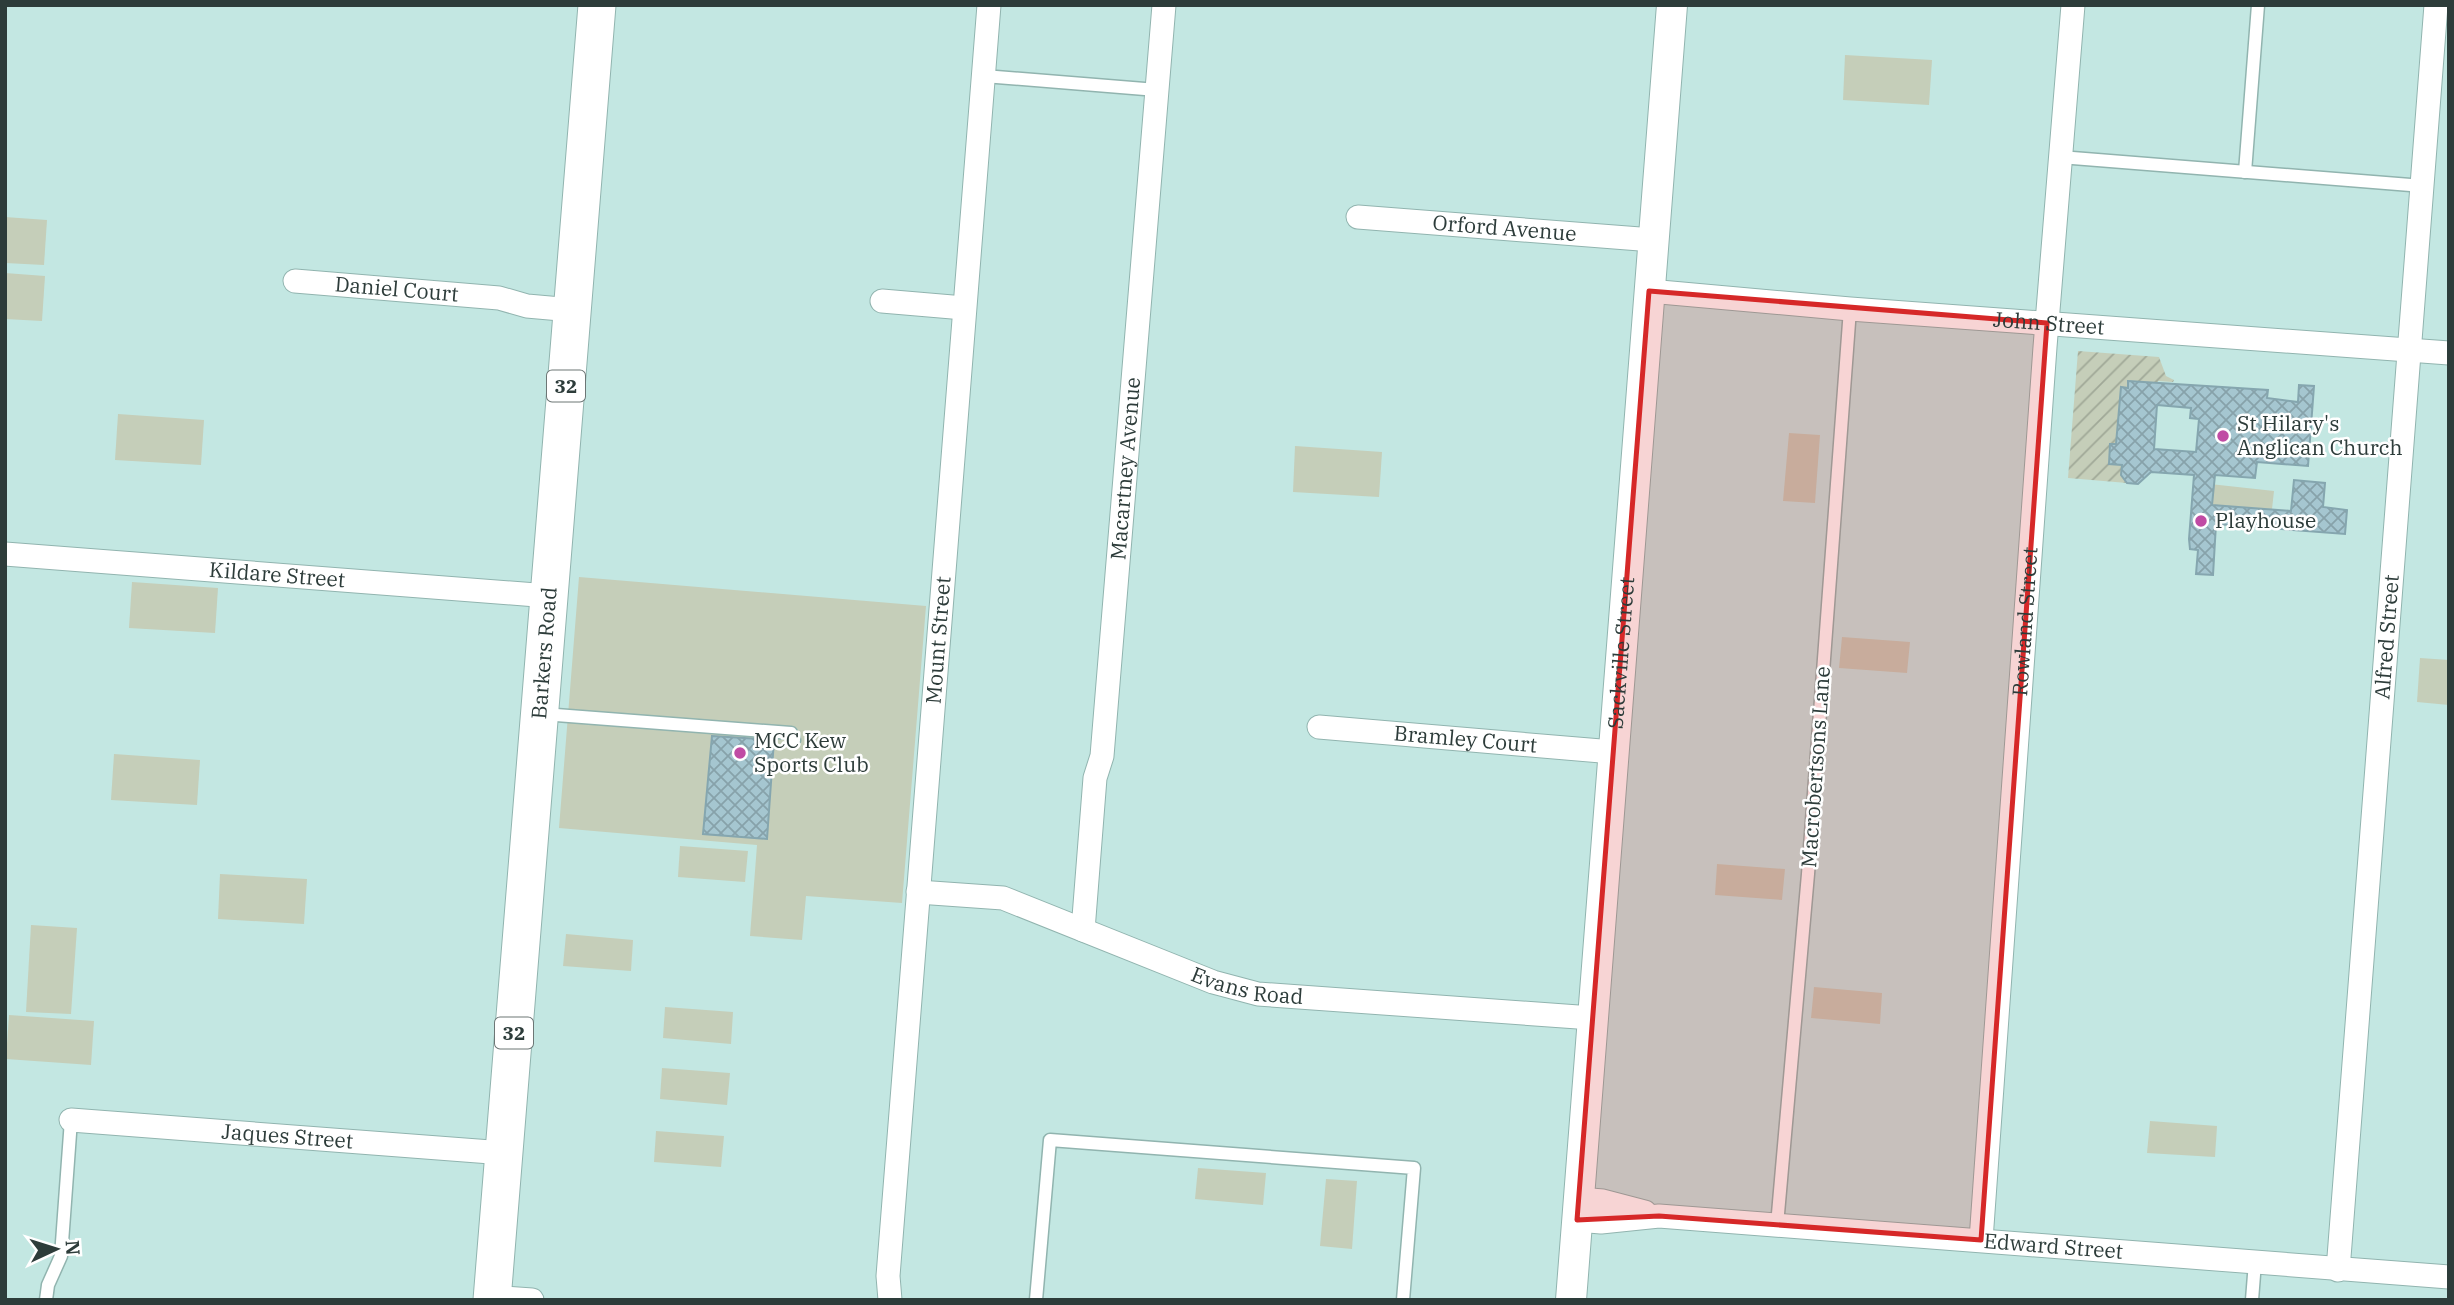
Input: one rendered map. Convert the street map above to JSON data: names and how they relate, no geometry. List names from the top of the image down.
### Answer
{
  "streets": {
    "main road": ["32", "Barkers Road"],
    "street": [
      "Orford Avenue",
      "Daniel Court",
      "John Street",
      "Macartney Avenue",
      "Kildare Street",
      "Rowland Street",
      "Alfred Street",
      "Mount Street",
      "Sackville Street",
      "Bramley Court",
      "Evans Road",
      "Jaques Street",
      "Edward Street"
    ],
    "lane": ["Macrobertsons Lane"]
  },
  "crossings": [
    ["Orford Avenue", "Sackville Street"],
    ["Daniel Court", "Barkers Road"],
    ["John Street", "Rowland Street"],
    ["John Street", "Alfred Street"],
    ["John Street", "Sackville Street"],
    ["John Street", "Macrobertsons Lane"],
    ["Macartney Avenue", "Evans Road"],
    ["Kildare Street", "Barkers Road"],
    ["Rowland Street", "Edward Street"],
    ["Alfred Street", "Edward Street"],
    ["Mount Street", "Evans Road"],
    ["Barkers Road", "Jaques Street"],
    ["Sackville Street", "Bramley Court"],
    ["Sackville Street", "Evans Road"],
    ["Sackville Street", "Edward Street"],
    ["Macrobertsons Lane", "Edward Street"]
  ],
  "places": ["St Hilary's Anglican Church", "Playhouse", "MCC Kew Sports Club"],
  "north": "right"
}
